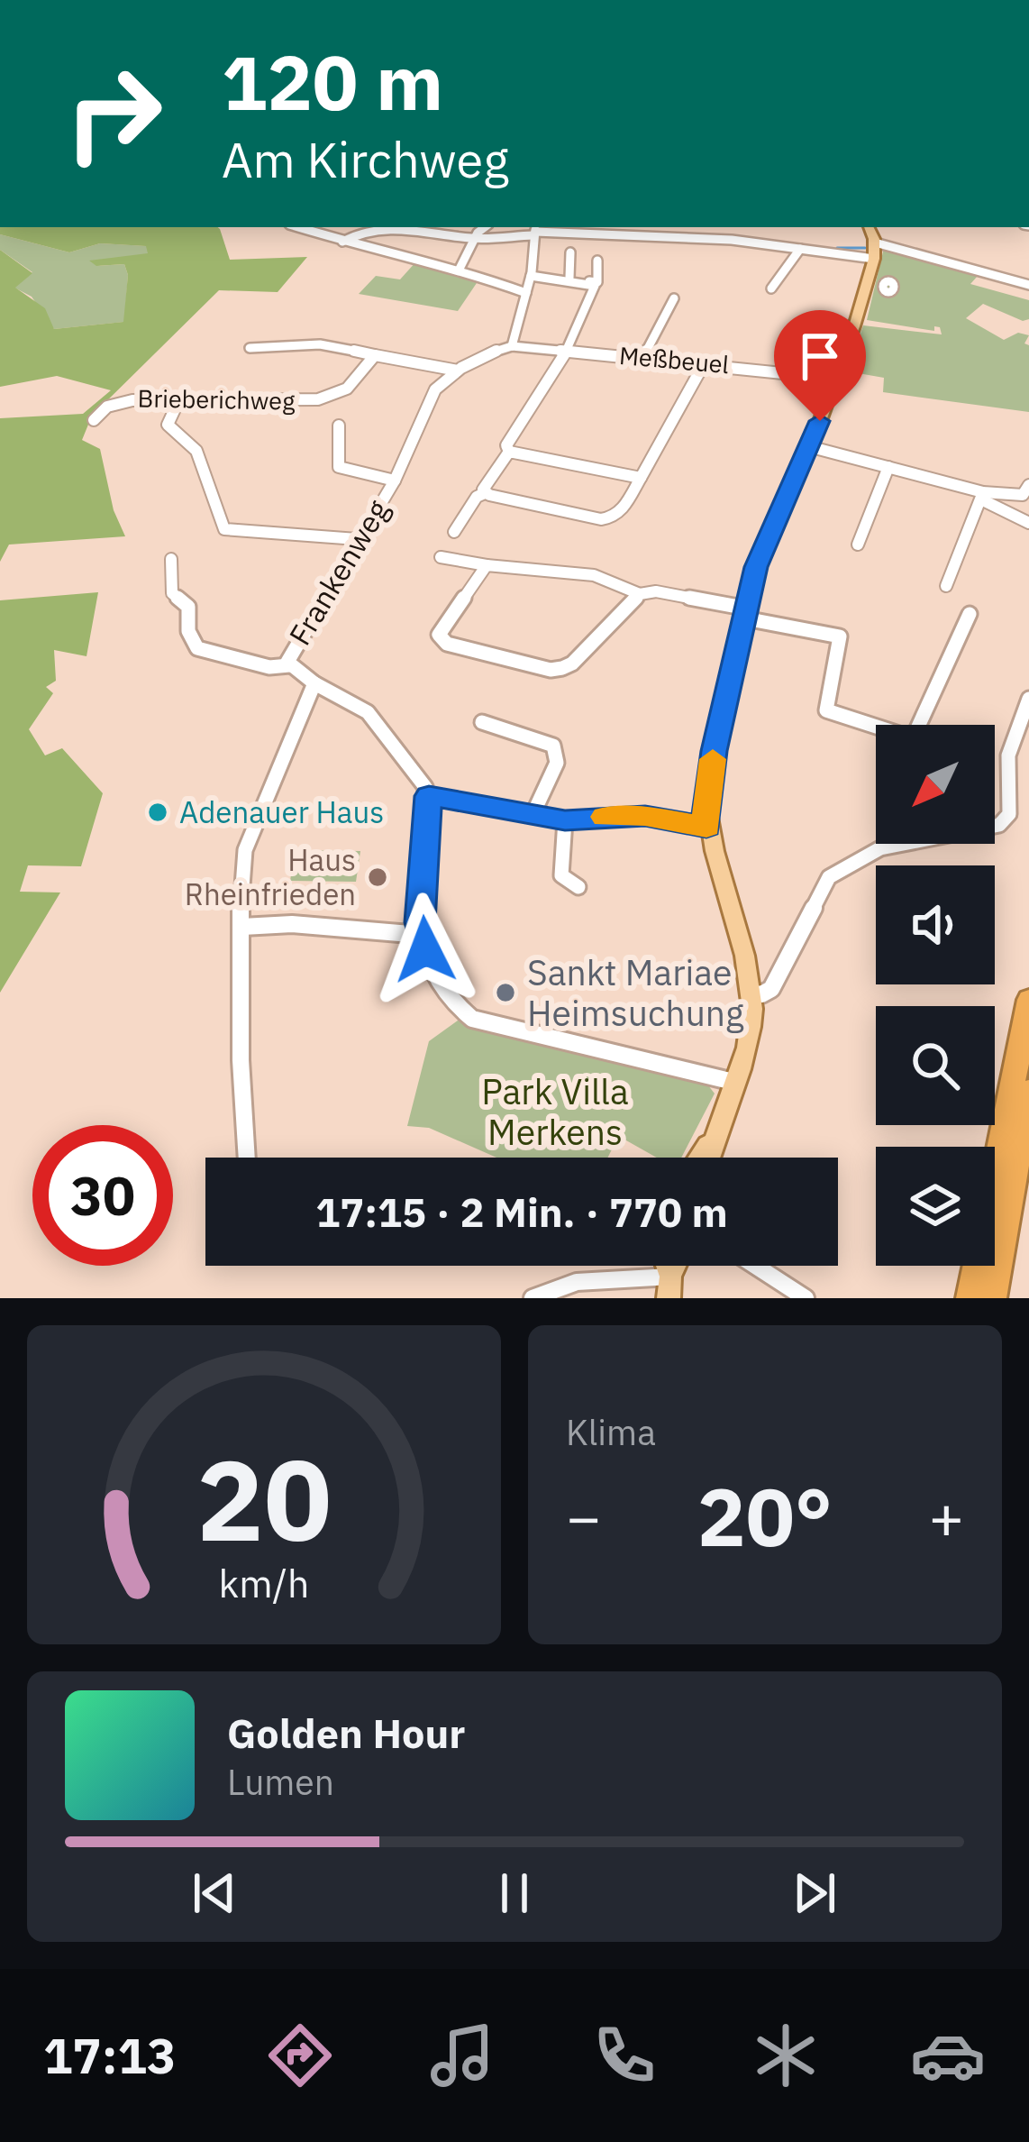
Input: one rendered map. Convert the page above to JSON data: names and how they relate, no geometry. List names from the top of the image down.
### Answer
{
  "streets": {
    "street": ["Meßbeuel", "Brieberichweg", "Frankenweg"]
  },
  "crossings": [
    ["Meßbeuel", "Frankenweg"]
  ],
  "parks": ["Park Villa Merkens"],
  "places": ["Adenauer Haus", "Haus Rheinfrieden", "Sankt Mariae Heimsuchung"],
  "north": "bottom left",
  "page": {
    "turn": ["120 m", "Am Kirchweg"],
    "limit": "30",
    "trip": "17:15 · 2 Min. · 770 m",
    "tile": "Klima",
    "heat": ["−", "20°", "+"],
    "song": ["Golden Hour", "Lumen"],
    "tabs": "17:13",
    "gauge": ["20", "km/h"]
  }
}
